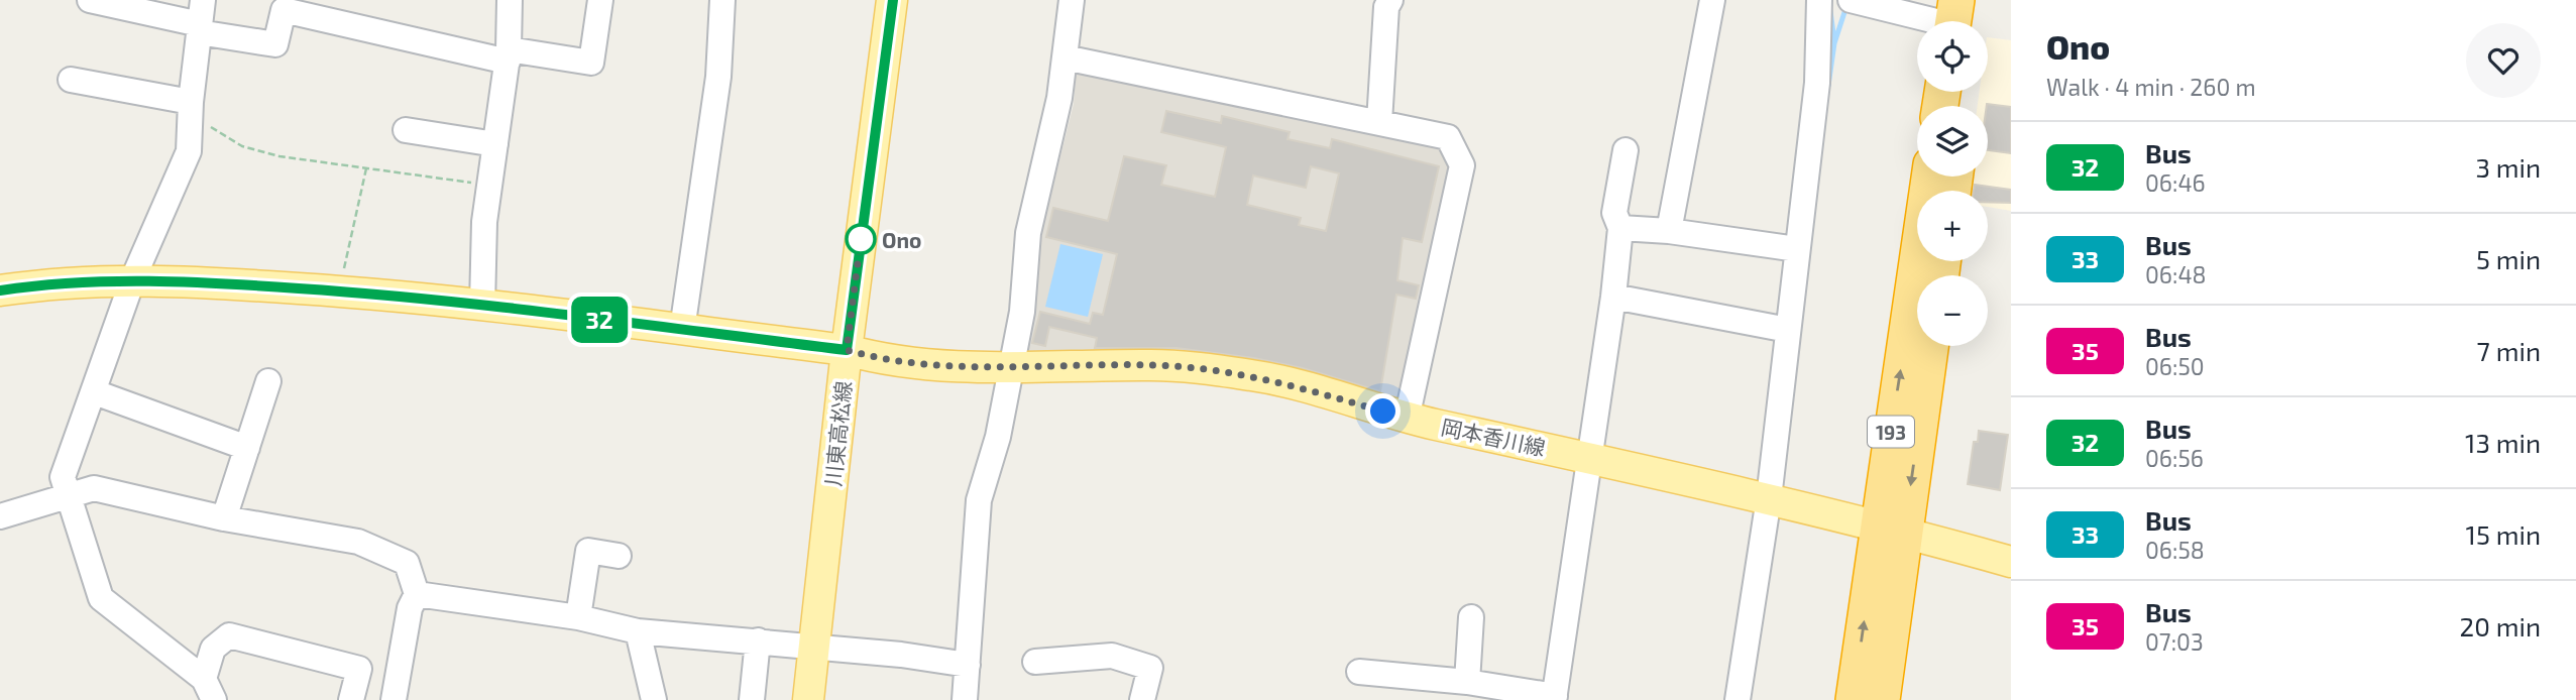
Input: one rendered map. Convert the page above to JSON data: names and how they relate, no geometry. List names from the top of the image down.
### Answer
{
  "streets": {
    "highway": ["193"],
    "main road": ["川東高松線", "岡本香川線"]
  },
  "crossings": [
    ["193", "岡本香川線"],
    ["川東高松線", "岡本香川線"]
  ],
  "places": ["Ono"],
  "lines": ["bus line 32"],
  "page": {
    "on_map": "32",
    "heading": ["Ono", "Walk · 4 min · 260 m"],
    "map_buttons": ["+", "−"],
    "list": [
      {
        "mark": "32",
        "name": "Bus",
        "note": "06:46",
        "value": "3 min"
      },
      {
        "mark": "33",
        "name": "Bus",
        "note": "06:48",
        "value": "5 min"
      },
      {
        "mark": "35",
        "name": "Bus",
        "note": "06:50",
        "value": "7 min"
      },
      {
        "mark": "32",
        "name": "Bus",
        "note": "06:56",
        "value": "13 min"
      },
      {
        "mark": "33",
        "name": "Bus",
        "note": "06:58",
        "value": "15 min"
      },
      {
        "mark": "35",
        "name": "Bus",
        "note": "07:03",
        "value": "20 min"
      }
    ]
  }
}
